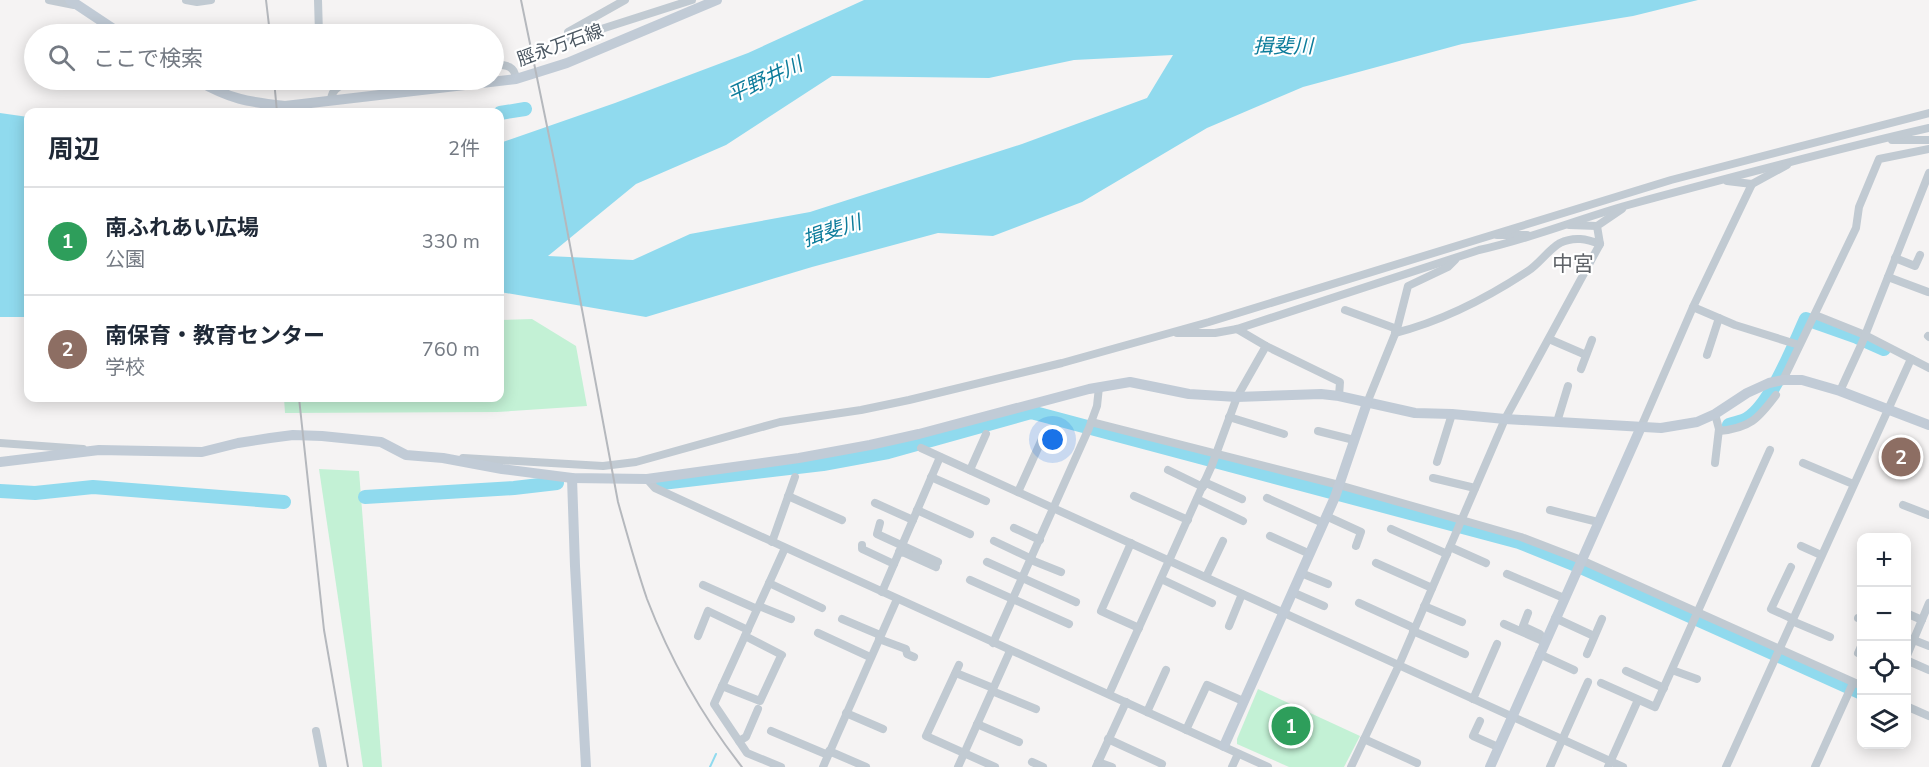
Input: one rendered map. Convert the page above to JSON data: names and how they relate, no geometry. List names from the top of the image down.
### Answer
{
  "streets": {
    "street": ["脛永万石線"]
  },
  "districts": ["中宮"],
  "water": ["揖斐川", "平野井川"],
  "page": {
    "search": "ここで検索",
    "heading": ["周辺", "2件"],
    "list": [
      {
        "mark": "1",
        "name": "南ふれあい広場",
        "note": "公園",
        "value": "330 m"
      },
      {
        "mark": "2",
        "name": "南保育・教育センター",
        "note": "学校",
        "value": "760 m"
      }
    ],
    "pins": ["2", "1"],
    "map_buttons": ["+", "−"]
  }
}
